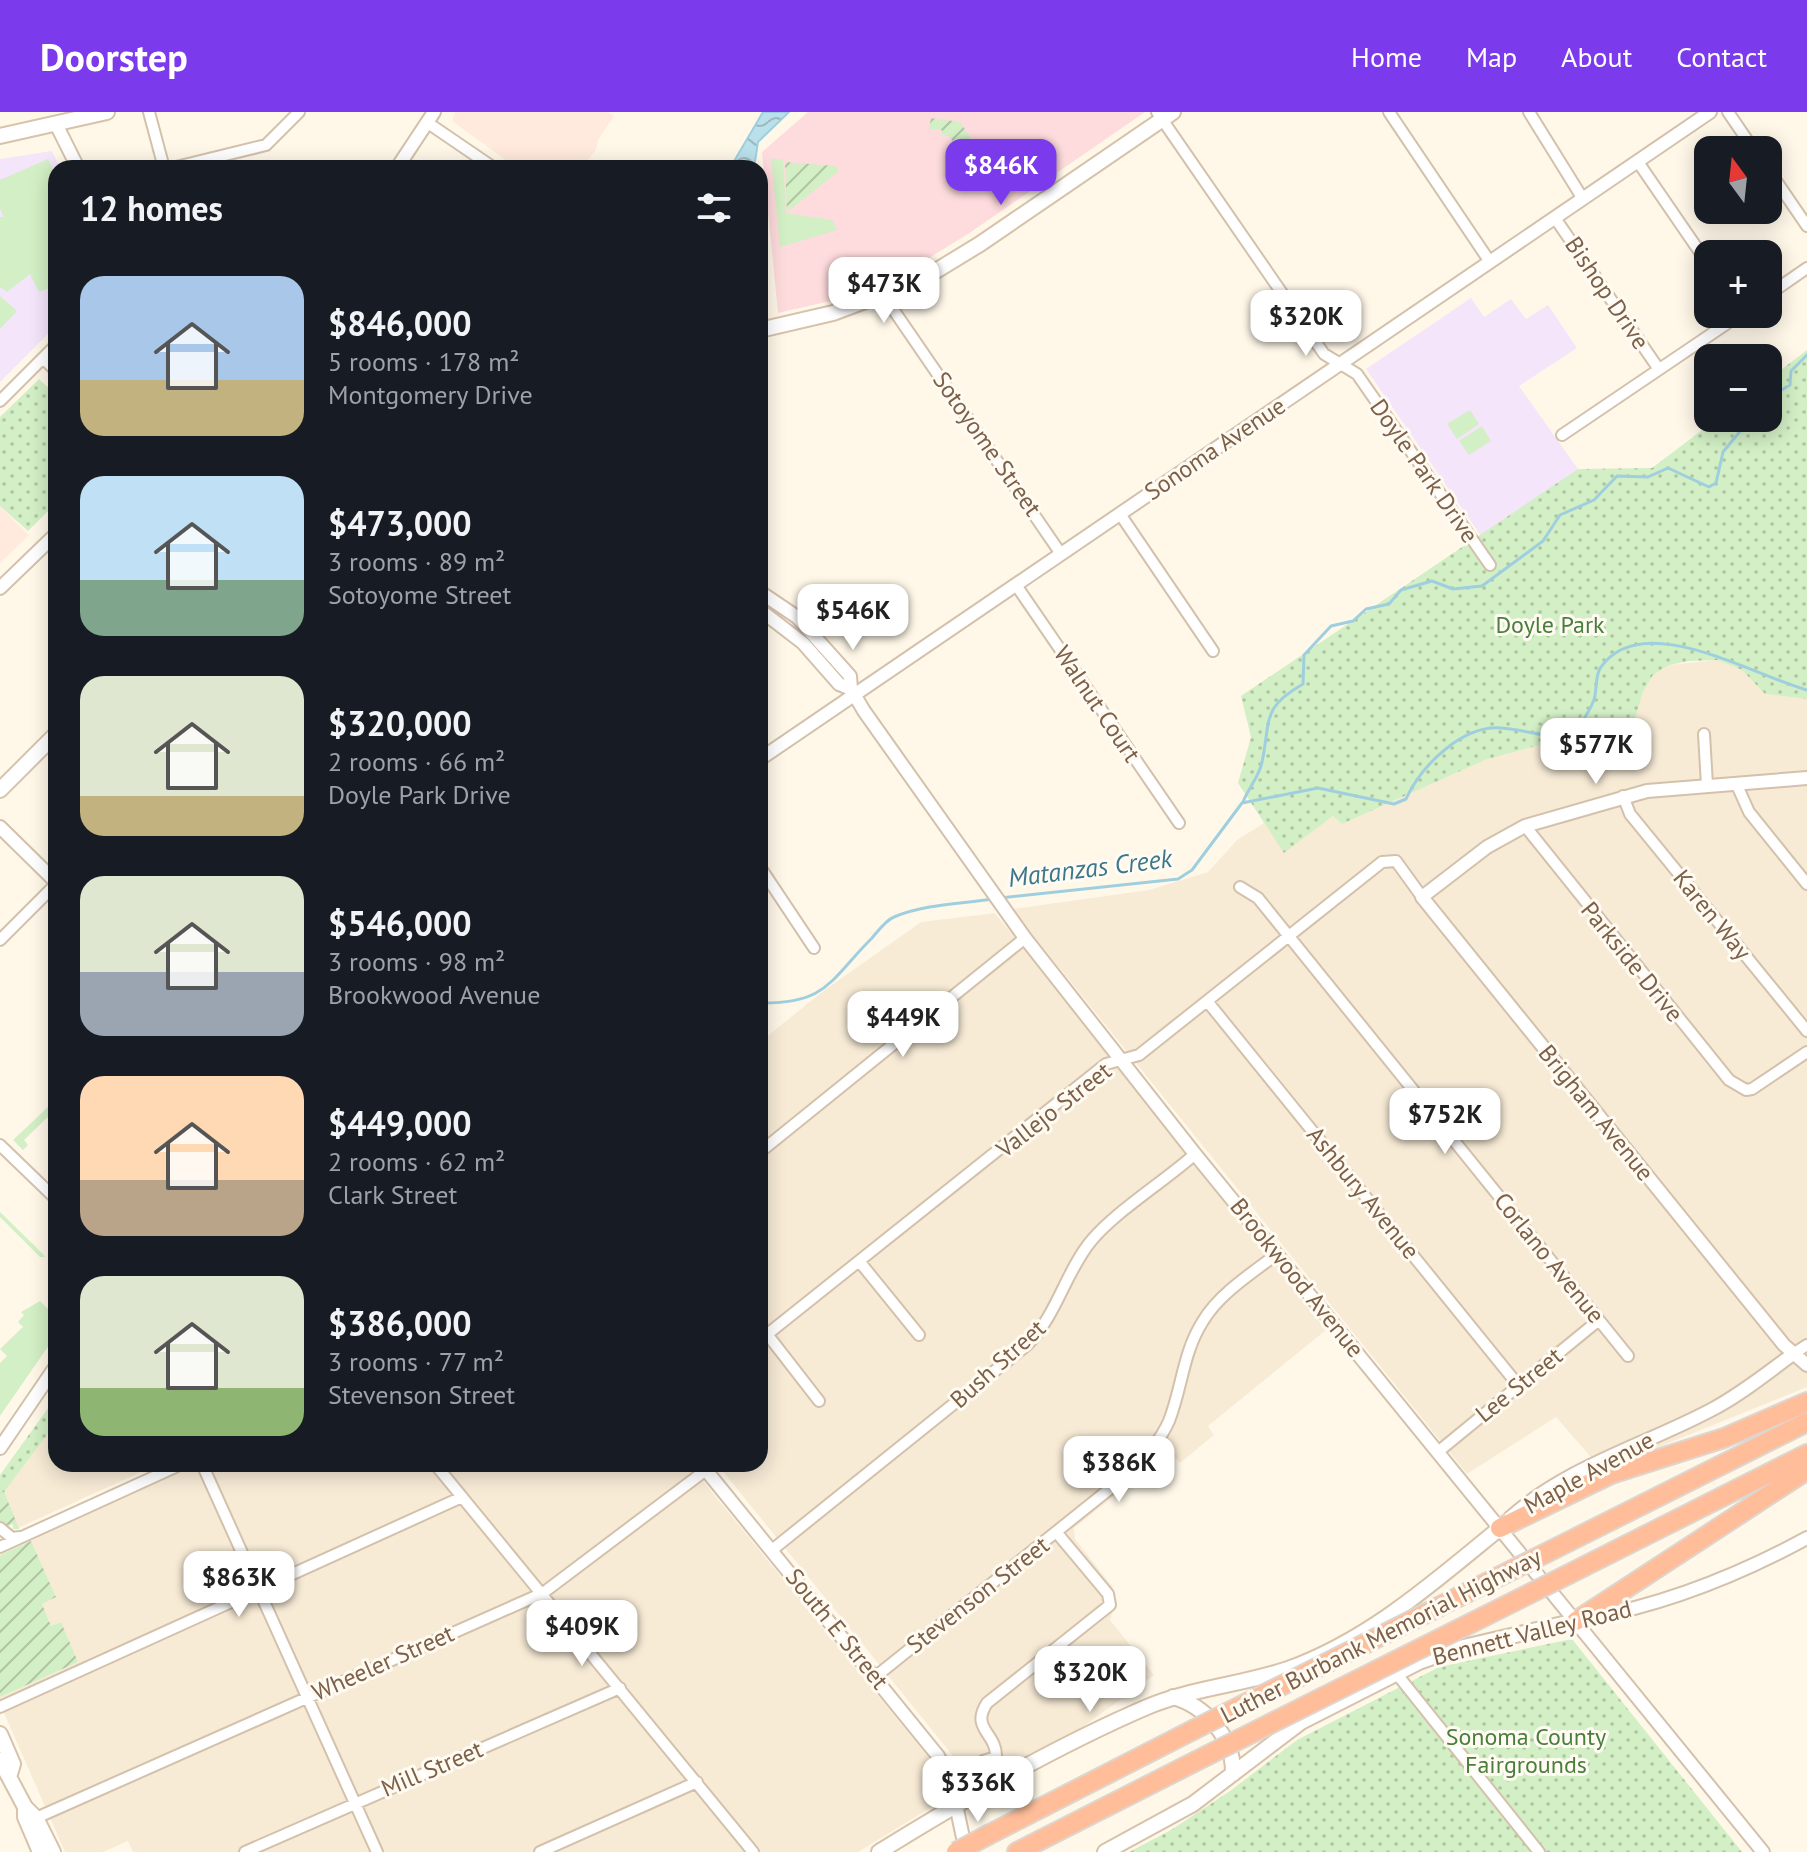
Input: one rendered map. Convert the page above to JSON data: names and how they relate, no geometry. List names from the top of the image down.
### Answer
{
  "streets": {
    "highway": ["Luther Burbank Memorial Highway"],
    "main road": ["Maple Avenue", "Bennett Valley Road"],
    "street": [
      "Bishop Drive",
      "Sotoyome Street",
      "Sonoma Avenue",
      "Doyle Park Drive",
      "Walnut Court",
      "Karen Way",
      "Parkside Drive",
      "Vallejo Street",
      "Brigham Avenue",
      "Ashbury Avenue",
      "Corlano Avenue",
      "Brookwood Avenue",
      "Bush Street",
      "Lee Street",
      "Stevenson Street",
      "South E Street",
      "Wheeler Street",
      "Mill Street"
    ]
  },
  "crossings": [
    ["Bishop Drive", "Sonoma Avenue"],
    ["Sotoyome Street", "Sonoma Avenue"],
    ["Sonoma Avenue", "Doyle Park Drive"],
    ["Sonoma Avenue", "Walnut Court"],
    ["Sonoma Avenue", "Brookwood Avenue"],
    ["Vallejo Street", "Brigham Avenue"],
    ["Vallejo Street", "Ashbury Avenue"],
    ["Vallejo Street", "Corlano Avenue"],
    ["Vallejo Street", "Brookwood Avenue"],
    ["Brigham Avenue", "Maple Avenue"],
    ["Ashbury Avenue", "Lee Street"],
    ["Corlano Avenue", "Lee Street"],
    ["Brookwood Avenue", "Bush Street"],
    ["Brookwood Avenue", "Lee Street"],
    ["Brookwood Avenue", "Maple Avenue"],
    ["Brookwood Avenue", "Stevenson Street"],
    ["Brookwood Avenue", "Bennett Valley Road"],
    ["Bush Street", "South E Street"],
    ["Maple Avenue", "South E Street"],
    ["Stevenson Street", "South E Street"]
  ],
  "water": ["Matanzas Creek"],
  "parks": ["Doyle Park", "Sonoma County Fairgrounds"],
  "north": "top",
  "page": {
    "header": "Doorstep",
    "nav": [
      "Home",
      "Map",
      "About",
      "Contact"
    ],
    "map_buttons": ["+", "−"],
    "price": [
      "$846K",
      "$473K",
      "$320K",
      "$546K",
      "$577K",
      "$449K",
      "$752K",
      "$386K",
      "$863K",
      "$409K",
      "$320K",
      "$336K"
    ],
    "heading": "12 homes",
    "list": [
      {
        "name": "$846,000",
        "note": "5 rooms · 178 m² · Montgomery Drive"
      },
      {
        "name": "$473,000",
        "note": "3 rooms · 89 m² · Sotoyome Street"
      },
      {
        "name": "$320,000",
        "note": "2 rooms · 66 m² · Doyle Park Drive"
      },
      {
        "name": "$546,000",
        "note": "3 rooms · 98 m² · Brookwood Avenue"
      },
      {
        "name": "$449,000",
        "note": "2 rooms · 62 m² · Clark Street"
      },
      {
        "name": "$386,000",
        "note": "3 rooms · 77 m² · Stevenson Street"
      }
    ]
  }
}
